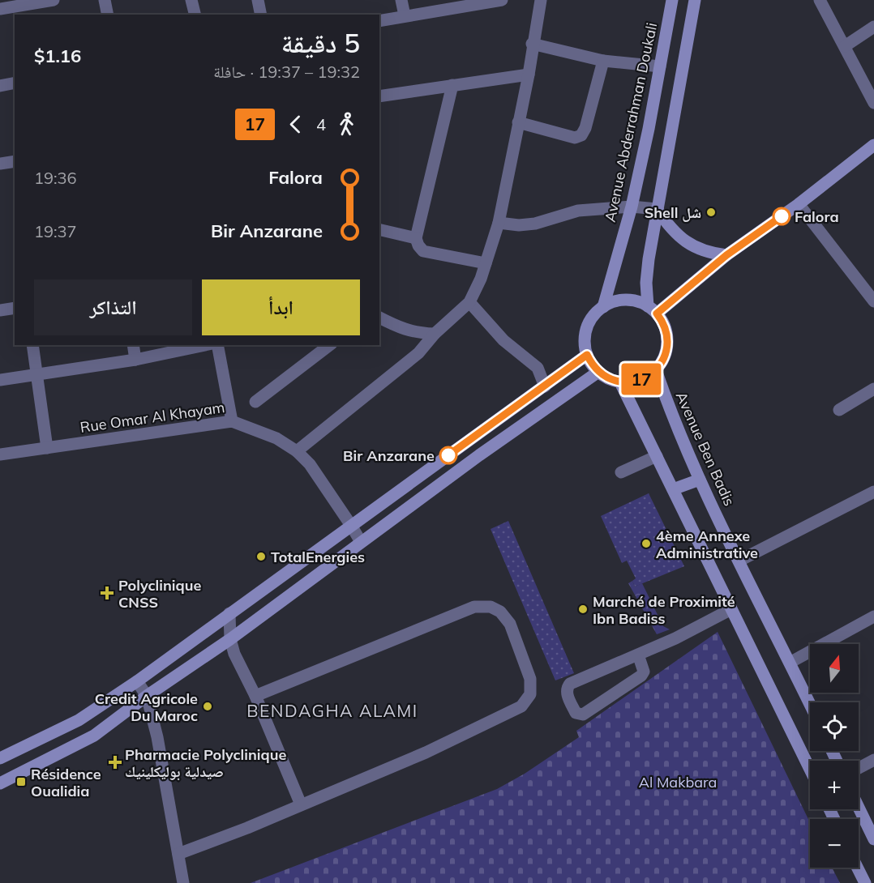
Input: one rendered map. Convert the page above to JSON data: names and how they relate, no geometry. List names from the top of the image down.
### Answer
{
  "streets": {
    "main road": ["Avenue Abderrahman Doukali", "Avenue Ben Badis"],
    "street": ["Rue Omar Al Khayam"]
  },
  "crossings": [
    ["Avenue Abderrahman Doukali", "Avenue Ben Badis"]
  ],
  "districts": ["BENDAGHA ALAMI"],
  "parks": ["Al Makbara"],
  "places": {
    "other": [
      "Shell شل",
      "Falora",
      "Bir Anzarane",
      "4ème Annexe Administrative",
      "TotalEnergies",
      "Marché de Proximité Ibn Badiss",
      "Credit Agricole Du Maroc"
    ],
    "health": ["Polyclinique CNSS", "Pharmacie Polyclinique صيدلية بوليكلينيك"],
    "transit": ["Résidence Oualidia"]
  },
  "lines": ["bus line 17"],
  "north": "top",
  "page": {
    "on_map": "17",
    "heading": ["5 دقيقة", "19:32 – 19:37 · حافلة", "$1.16"],
    "legs": ["4", "17"],
    "list": [
      {
        "name": "Falora",
        "value": "19:36"
      },
      {
        "name": "Bir Anzarane",
        "value": "19:37"
      }
    ],
    "buttons": ["ابدأ", "التذاكر"],
    "map_buttons": ["+", "−"]
  }
}
